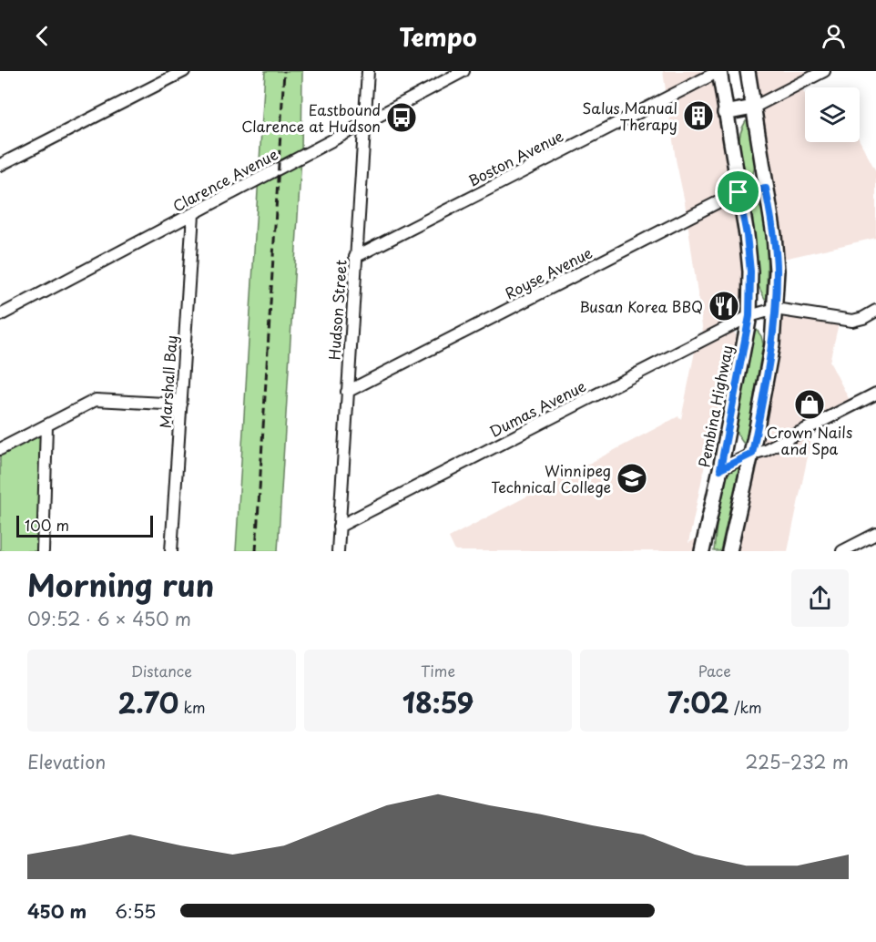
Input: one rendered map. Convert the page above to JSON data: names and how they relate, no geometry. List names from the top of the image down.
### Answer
{
  "streets": {
    "main road": ["Pembina Highway"],
    "street": [
      "Boston Avenue",
      "Clarence Avenue",
      "Royse Avenue",
      "Hudson Street",
      "Marshall Bay",
      "Dumas Avenue"
    ]
  },
  "crossings": [
    ["Boston Avenue", "Hudson Street"],
    ["Boston Avenue", "Pembina Highway"],
    ["Clarence Avenue", "Hudson Street"],
    ["Clarence Avenue", "Marshall Bay"],
    ["Royse Avenue", "Hudson Street"],
    ["Royse Avenue", "Pembina Highway"],
    ["Hudson Street", "Dumas Avenue"],
    ["Pembina Highway", "Dumas Avenue"]
  ],
  "places": {
    "building": ["Salus Manual Therapy"],
    "bus stop": ["Eastbound Clarence at Hudson"],
    "restaurant": ["Busan Korea BBQ"],
    "shop": ["Crown Nails and Spa"],
    "school or university": ["Winnipeg Technical College"]
  },
  "scale_bar": "100 m",
  "page": {
    "header": "Tempo",
    "scale": "100 m",
    "heading": ["Morning run", "09:52 · 6 × 450 m"],
    "stats": [
      ["Distance", "2.70 km"],
      ["Time", "18:59"],
      ["Pace", "7:02 /km"]
    ],
    "chart": ["Elevation", "225–232 m"],
    "list": [
      {
        "name": "450 m",
        "note": "6:55"
      }
    ]
  }
}
